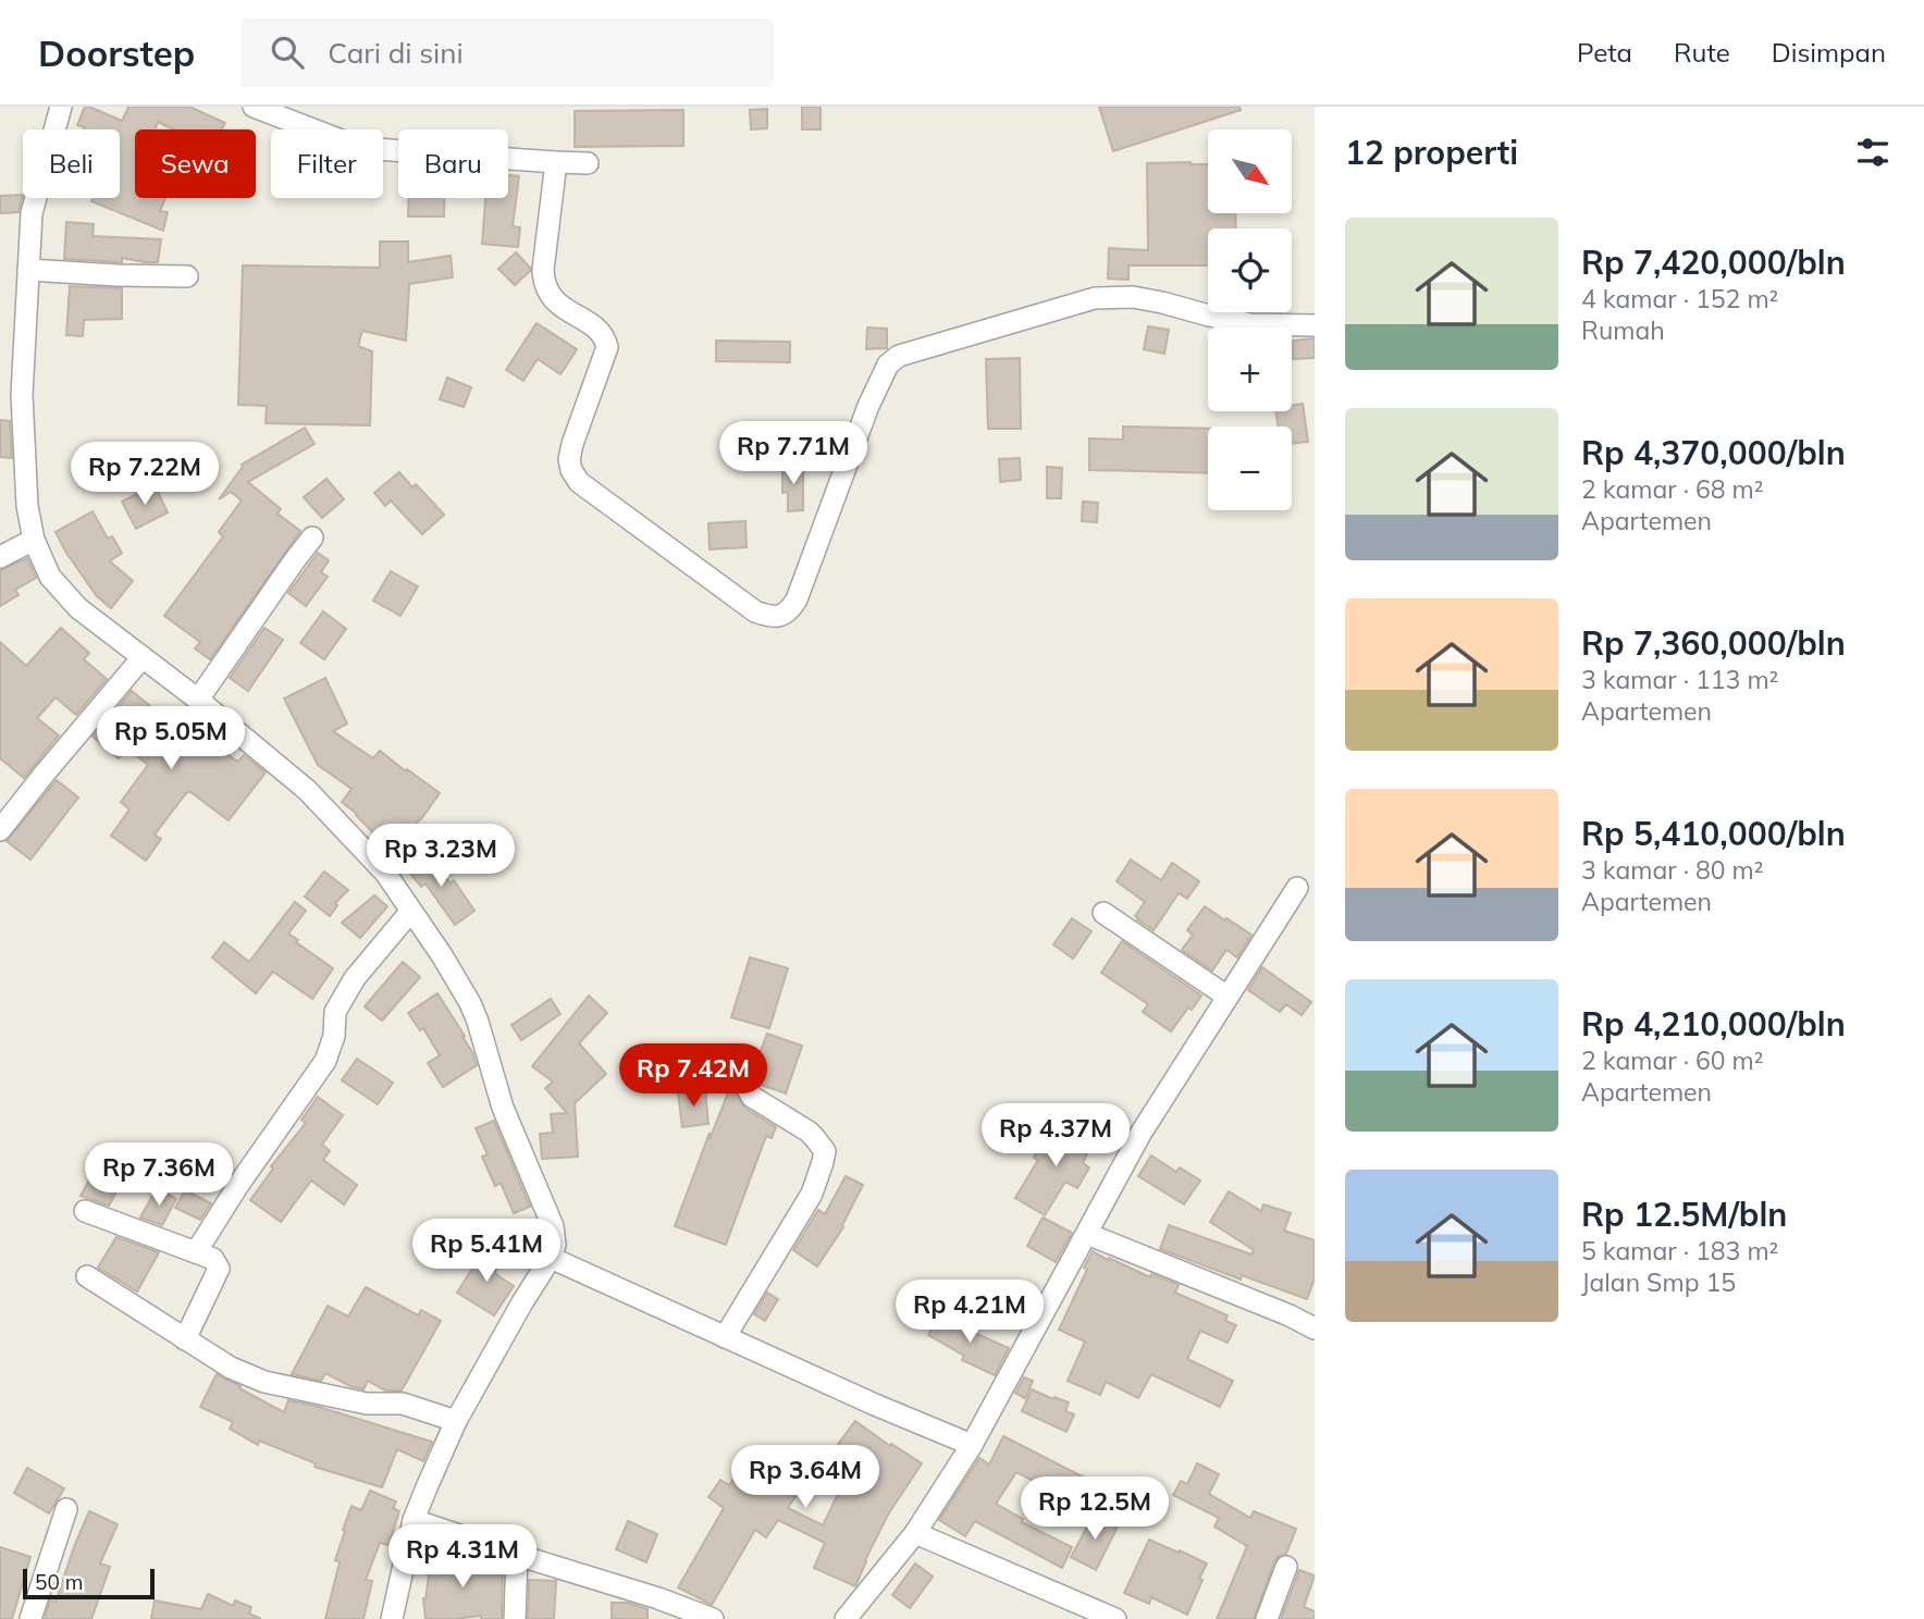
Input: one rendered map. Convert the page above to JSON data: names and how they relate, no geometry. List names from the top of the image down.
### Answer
{
  "scale_bar": "50 m",
  "north": "bottom right",
  "page": {
    "header": "Doorstep",
    "search": "Cari di sini",
    "nav": ["Peta", "Rute", "Disimpan"],
    "heading": "12 properti",
    "map_buttons": ["+", "−"],
    "chip": [
      "Beli",
      "Sewa",
      "Filter",
      "Baru"
    ],
    "list": [
      {
        "name": "Rp 7,420,000/bln",
        "note": "4 kamar · 152 m² · Rumah"
      },
      {
        "name": "Rp 4,370,000/bln",
        "note": "2 kamar · 68 m² · Apartemen"
      },
      {
        "name": "Rp 7,360,000/bln",
        "note": "3 kamar · 113 m² · Apartemen"
      },
      {
        "name": "Rp 5,410,000/bln",
        "note": "3 kamar · 80 m² · Apartemen"
      },
      {
        "name": "Rp 4,210,000/bln",
        "note": "2 kamar · 60 m² · Apartemen"
      },
      {
        "name": "Rp 12.5M/bln",
        "note": "5 kamar · 183 m² · Jalan Smp 15"
      }
    ],
    "price": [
      "Rp 7.71M",
      "Rp 7.22M",
      "Rp 5.05M",
      "Rp 3.23M",
      "Rp 7.42M",
      "Rp 4.37M",
      "Rp 7.36M",
      "Rp 5.41M",
      "Rp 4.21M",
      "Rp 3.64M",
      "Rp 12.5M",
      "Rp 4.31M"
    ],
    "scale": "50 m"
  }
}
